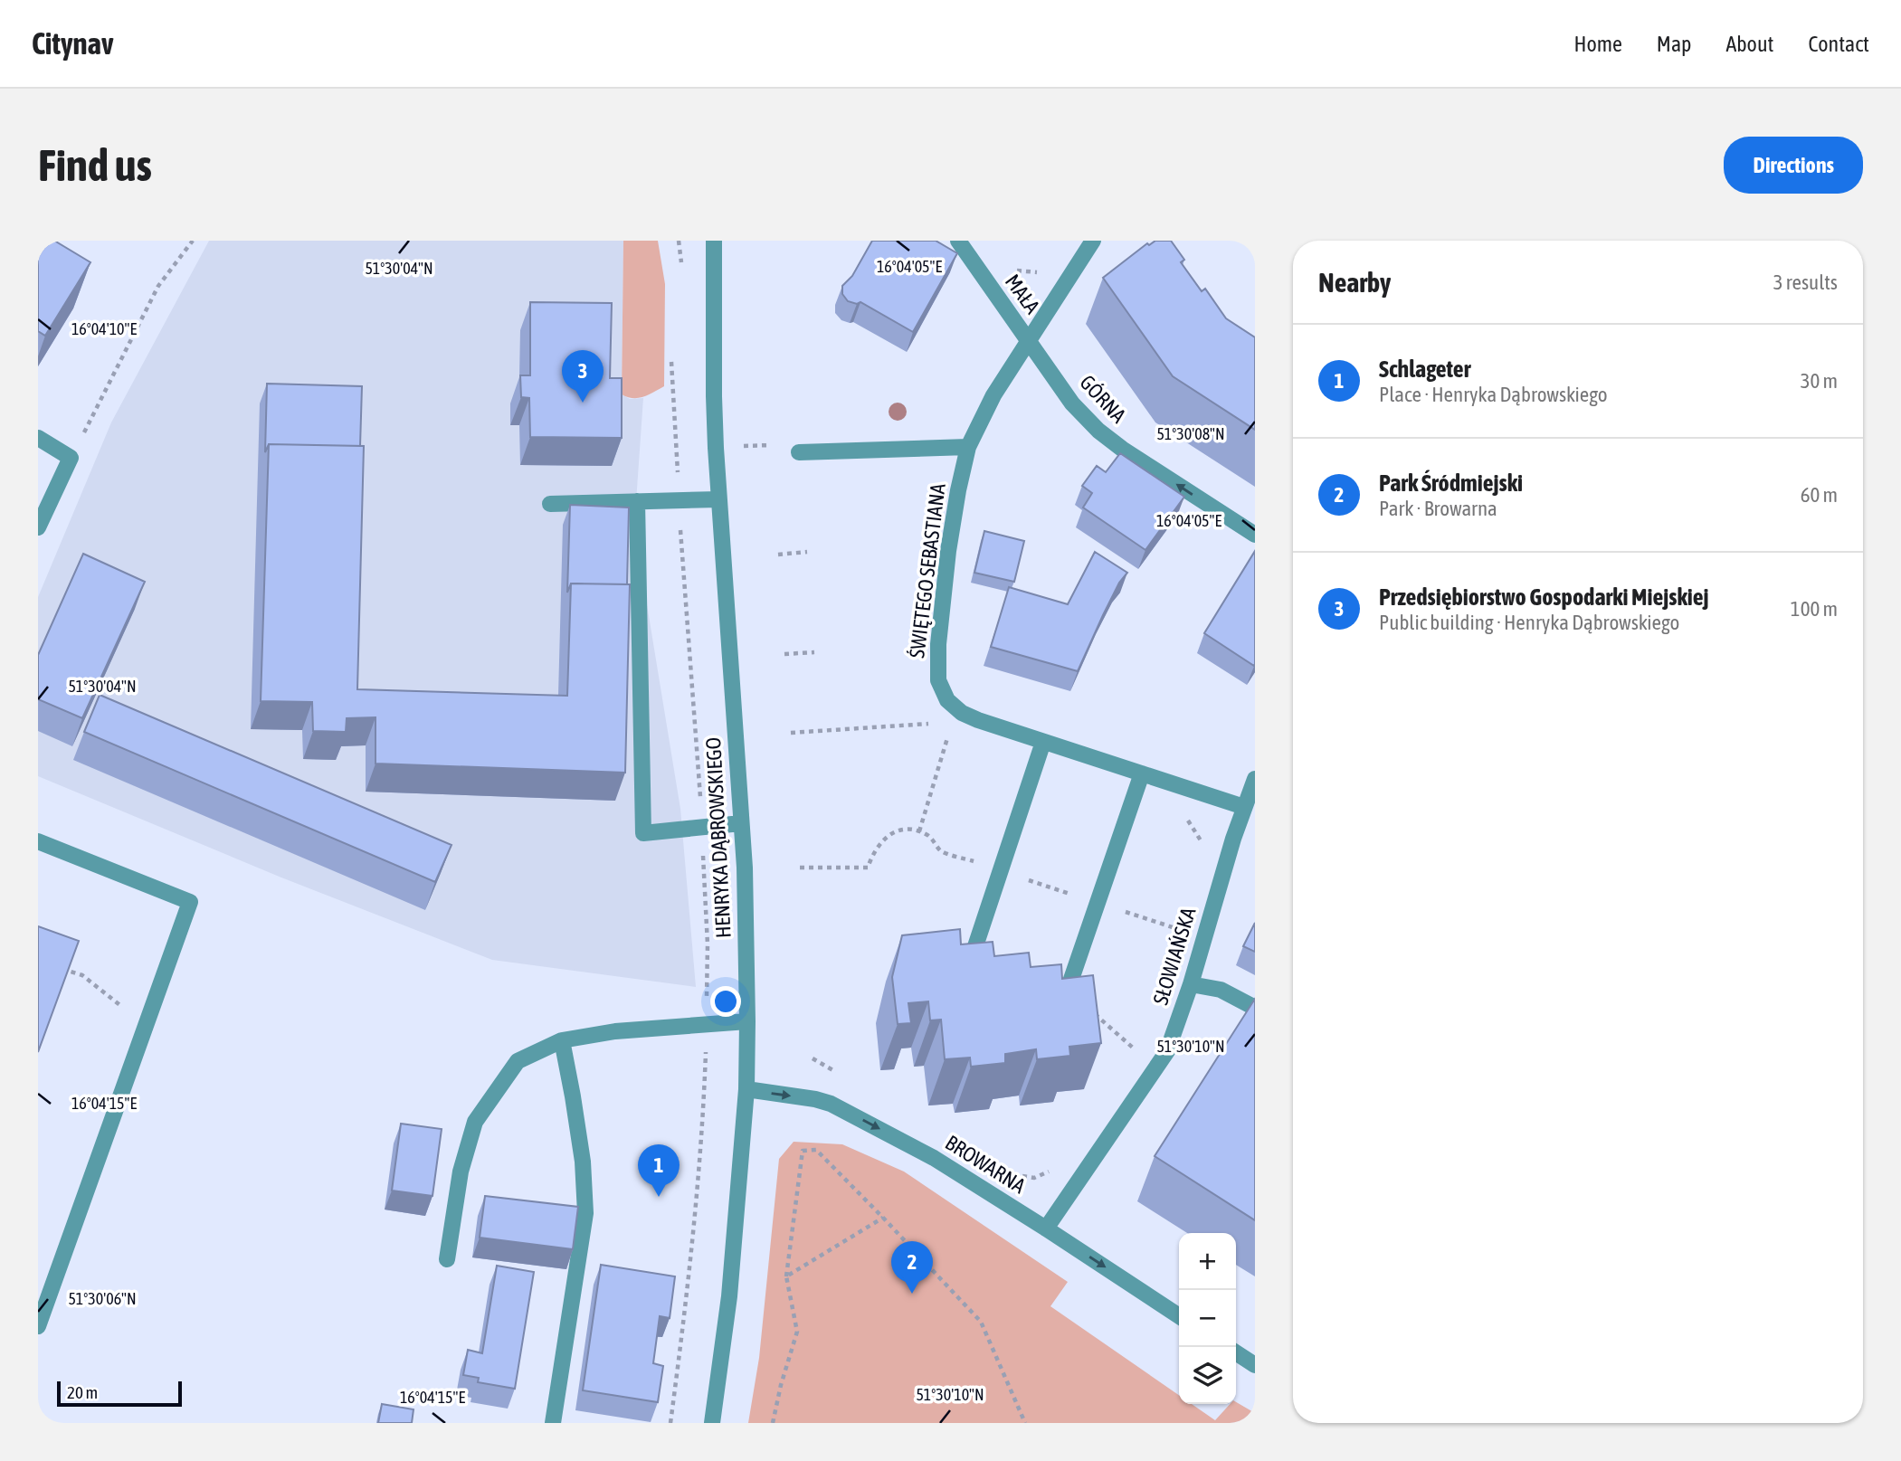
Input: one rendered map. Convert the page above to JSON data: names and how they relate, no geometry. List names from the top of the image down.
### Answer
{
  "streets": {
    "street": [
      "MAŁA",
      "GÓRNA",
      "ŚWIĘTEGO SEBASTIANA",
      "HENRYKA DĄBROWSKIEGO",
      "SŁOWIAŃSKA",
      "BROWARNA"
    ]
  },
  "crossings": [
    ["MAŁA", "GÓRNA"],
    ["MAŁA", "ŚWIĘTEGO SEBASTIANA"],
    ["GÓRNA", "ŚWIĘTEGO SEBASTIANA"],
    ["ŚWIĘTEGO SEBASTIANA", "SŁOWIAŃSKA"],
    ["HENRYKA DĄBROWSKIEGO", "BROWARNA"],
    ["SŁOWIAŃSKA", "BROWARNA"]
  ],
  "one_way": ["GÓRNA", "BROWARNA"],
  "scale_bar": "20 m",
  "page": {
    "header": "Citynav",
    "nav": [
      "Home",
      "Map",
      "About",
      "Contact"
    ],
    "buttons": "Directions",
    "title": "Find us",
    "heading": ["Nearby", "3 results"],
    "list": [
      {
        "mark": "1",
        "name": "Schlageter",
        "note": "Place · Henryka Dąbrowskiego",
        "value": "30 m"
      },
      {
        "mark": "2",
        "name": "Park Śródmiejski",
        "note": "Park · Browarna",
        "value": "60 m"
      },
      {
        "mark": "3",
        "name": "Przedsiębiorstwo Gospodarki Miejskiej",
        "note": "Public building · Henryka Dąbrowskiego",
        "value": "100 m"
      }
    ],
    "pins": ["3", "1", "2"],
    "map_buttons": ["+", "−"],
    "scale": "20 m"
  },
  "coordinates": [
    "16°04'05\"E",
    "51°30'04\"N",
    "16°04'10\"E",
    "51°30'08\"N",
    "51°30'10\"N",
    "16°04'15\"E",
    "51°30'06\"N"
  ]
}
